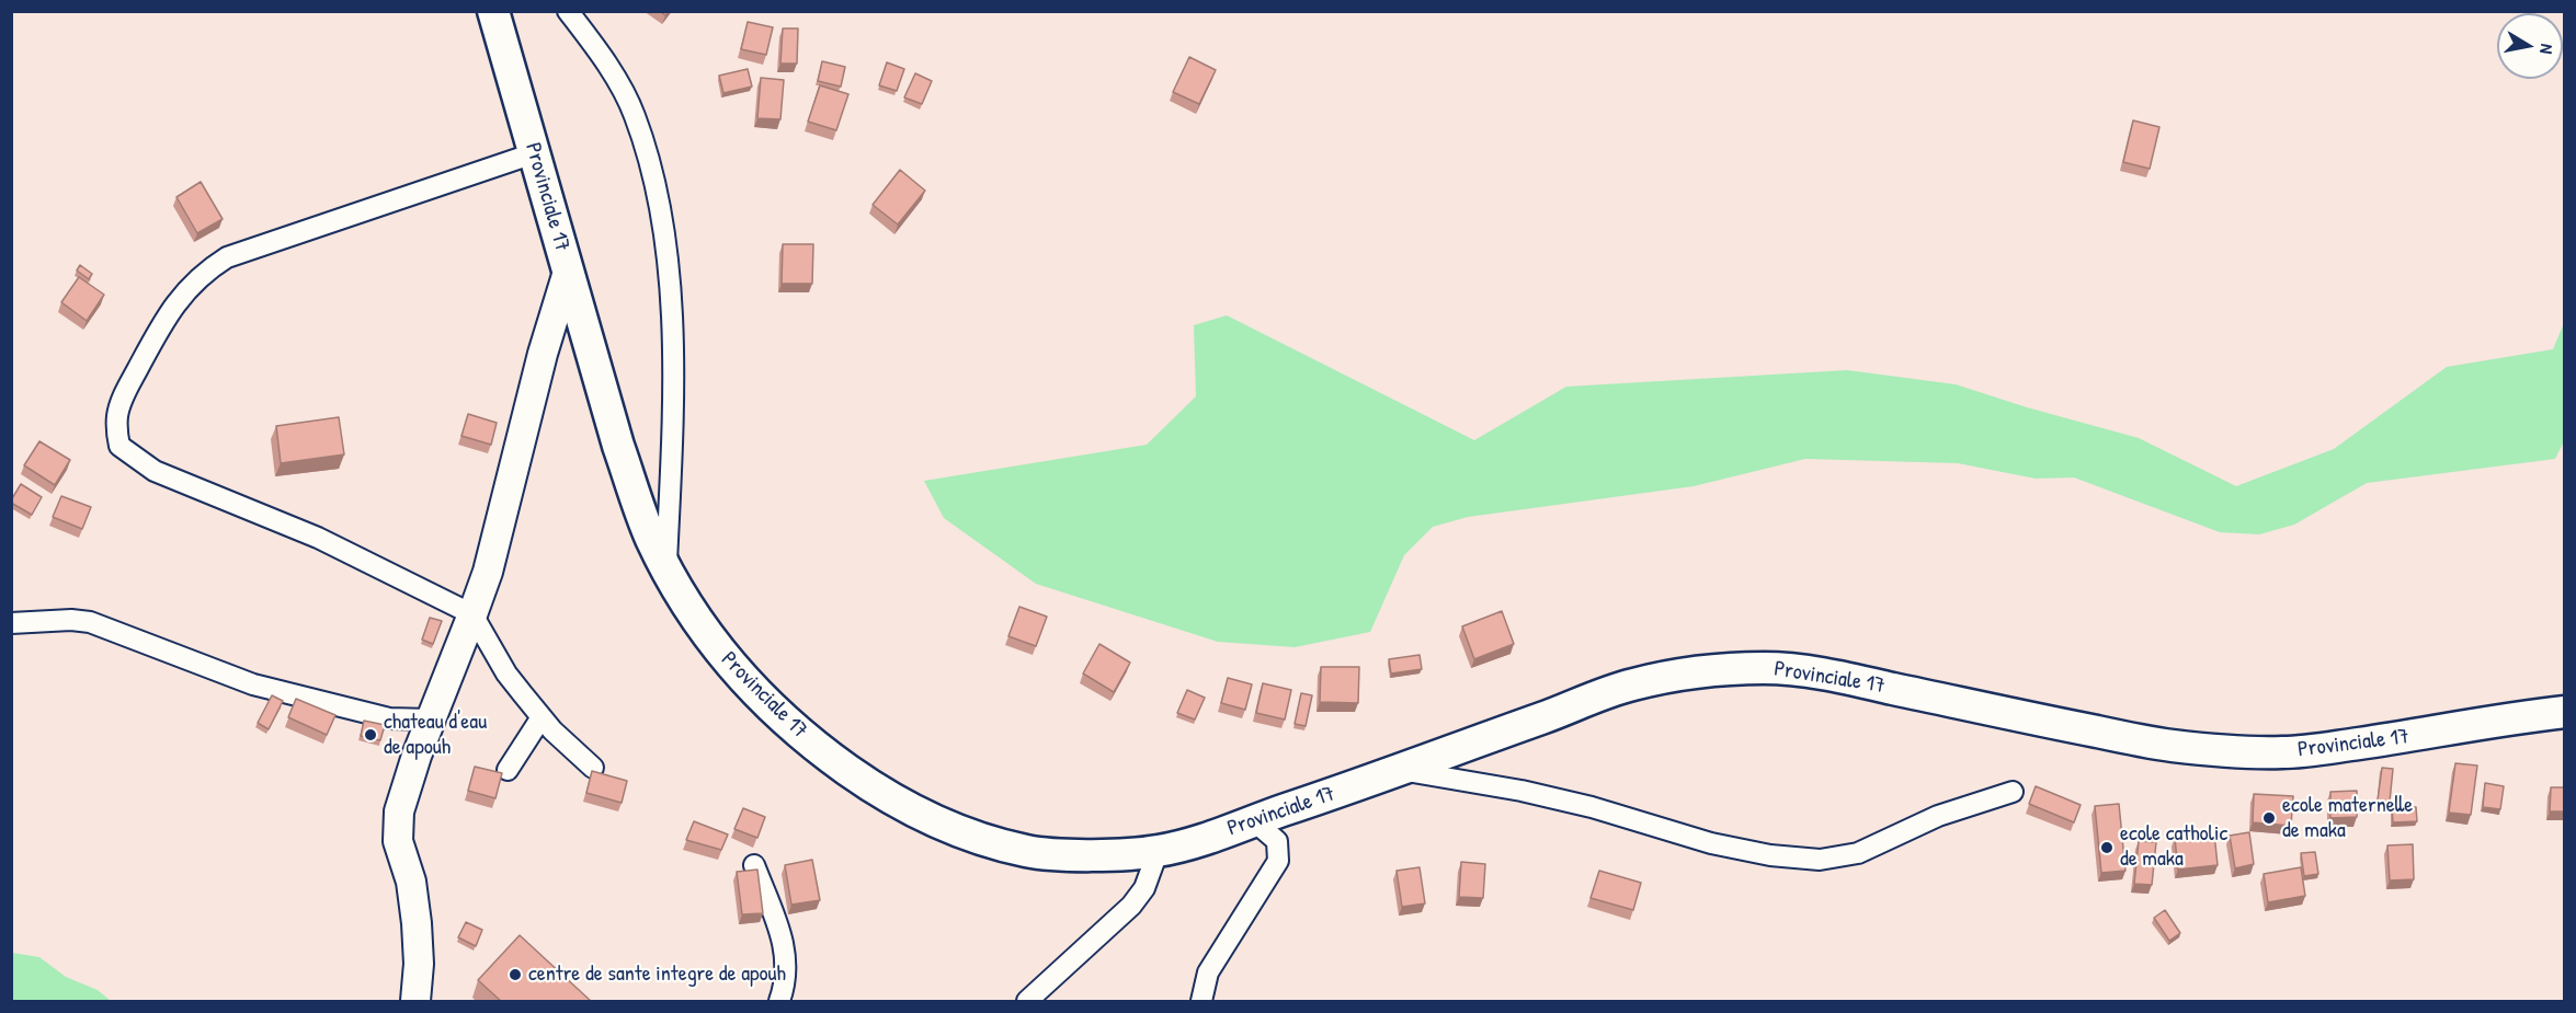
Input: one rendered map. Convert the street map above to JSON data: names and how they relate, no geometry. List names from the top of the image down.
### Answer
{
  "streets": {
    "main road": ["Provinciale 17"]
  },
  "places": [
    "chateau d'eau de apouh",
    "ecole maternelle de maka",
    "ecole catholic de maka",
    "centre de sante integre de apouh"
  ],
  "north": "right"
}
